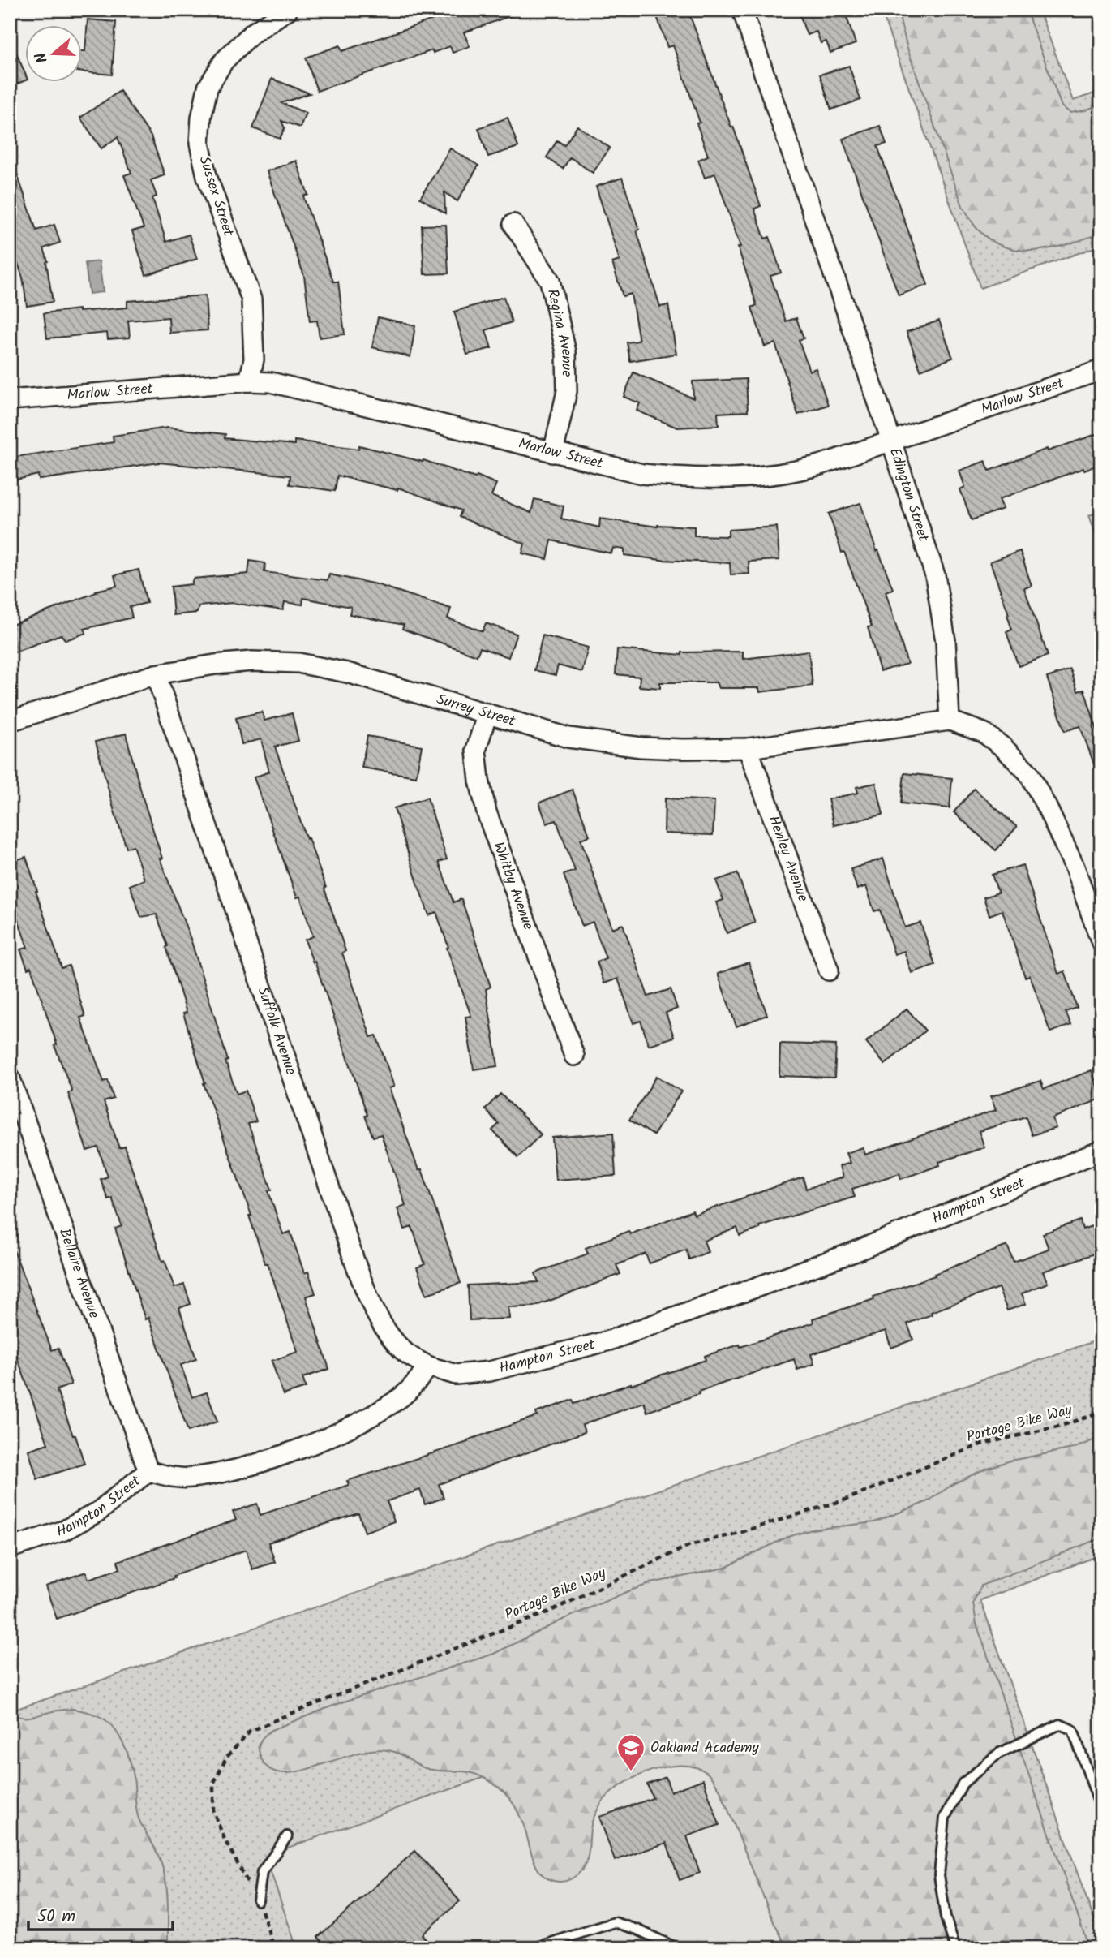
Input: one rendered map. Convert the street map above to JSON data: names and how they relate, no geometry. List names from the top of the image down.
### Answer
{
  "streets": {
    "street": [
      "Sussex Street",
      "Regina Avenue",
      "Marlow Street",
      "Edington Street",
      "Surrey Street",
      "Henley Avenue",
      "Whitby Avenue",
      "Suffolk Avenue",
      "Hampton Street",
      "Bellaire Avenue"
    ],
    "path": ["Portage Bike Way"]
  },
  "crossings": [
    ["Sussex Street", "Marlow Street"],
    ["Regina Avenue", "Marlow Street"],
    ["Marlow Street", "Edington Street"],
    ["Edington Street", "Surrey Street"],
    ["Surrey Street", "Henley Avenue"],
    ["Surrey Street", "Whitby Avenue"],
    ["Surrey Street", "Suffolk Avenue"],
    ["Suffolk Avenue", "Hampton Street"],
    ["Hampton Street", "Bellaire Avenue"]
  ],
  "places": {
    "school or university": ["Oakland Academy"]
  },
  "scale_bar": "50 m",
  "north": "left"
}
